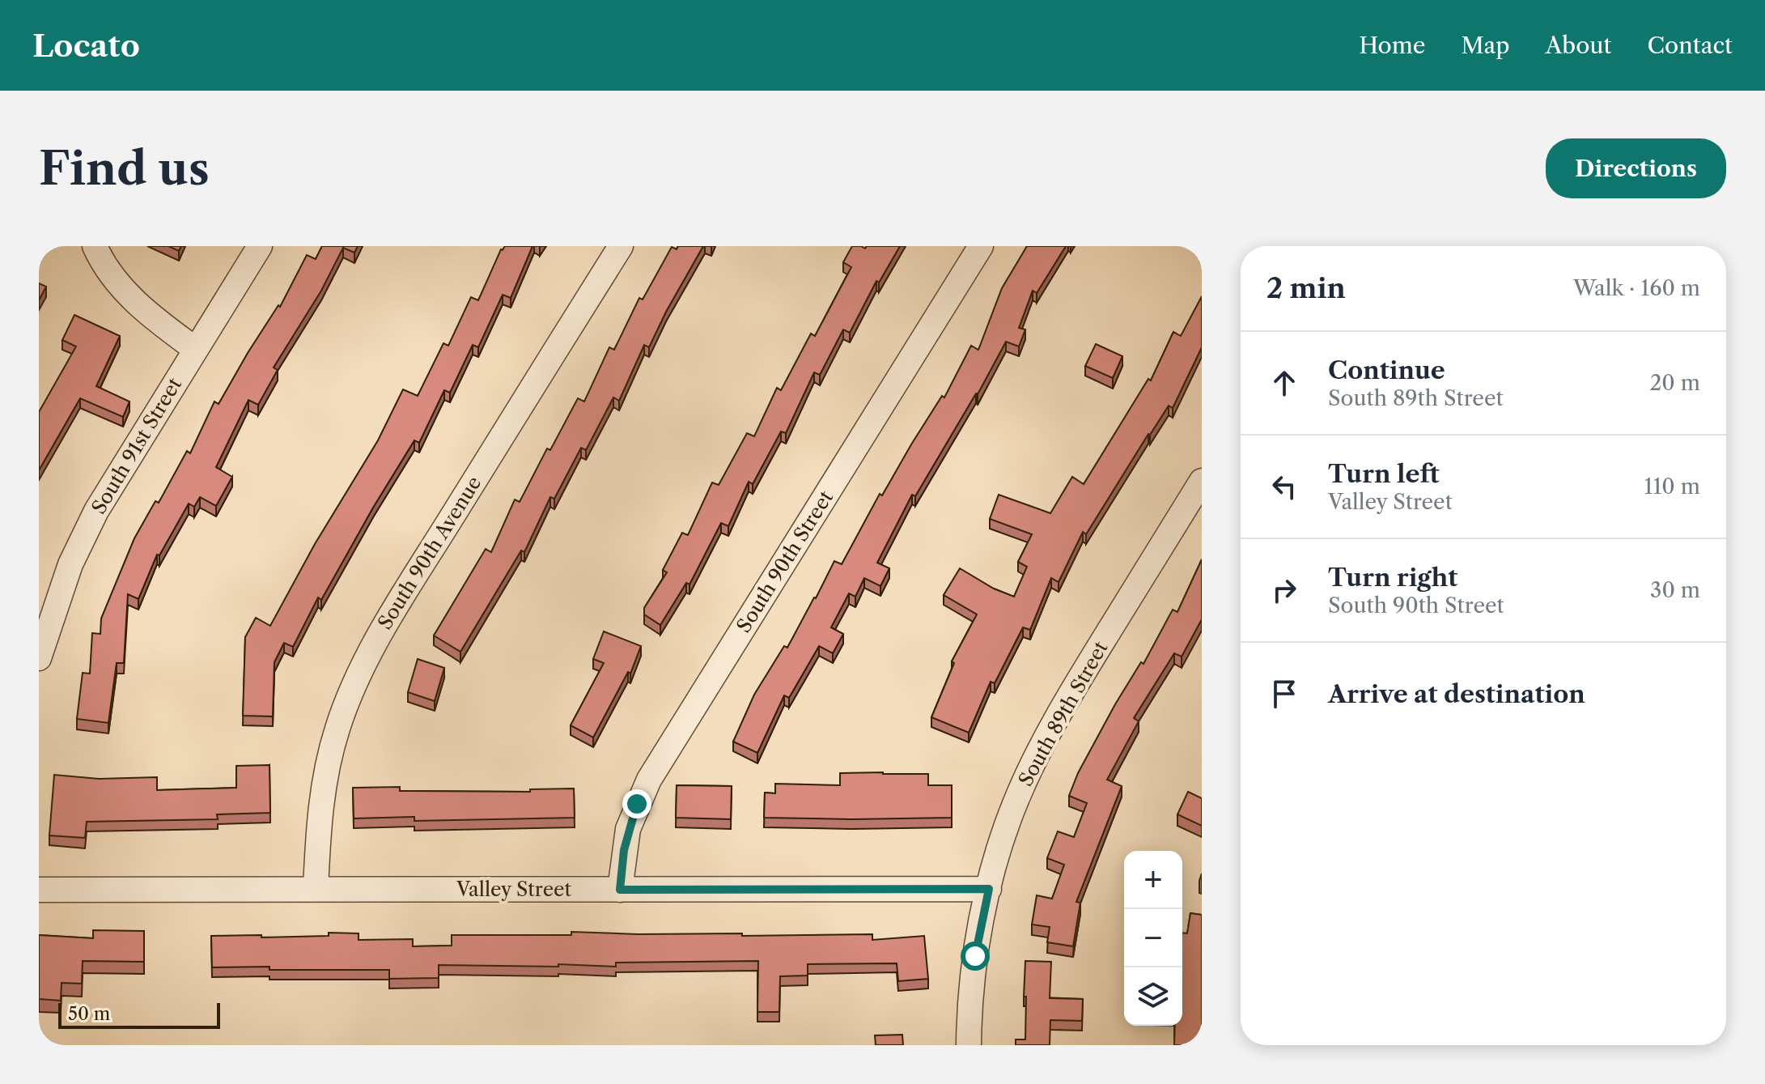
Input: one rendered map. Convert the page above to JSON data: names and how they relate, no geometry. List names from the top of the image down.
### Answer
{
  "streets": {
    "street": [
      "South 91st Street",
      "South 90th Avenue",
      "South 90th Street",
      "South 89th Street",
      "Valley Street"
    ]
  },
  "crossings": [
    ["South 90th Avenue", "Valley Street"],
    ["South 90th Street", "Valley Street"],
    ["South 89th Street", "Valley Street"]
  ],
  "scale_bar": "50 m",
  "page": {
    "header": "Locato",
    "nav": [
      "Home",
      "Map",
      "About",
      "Contact"
    ],
    "buttons": "Directions",
    "title": "Find us",
    "heading": ["2 min", "Walk · 160 m"],
    "list": [
      ["Continue", "South 89th Street", "20 m"],
      ["Turn left", "Valley Street", "110 m"],
      ["Turn right", "South 90th Street", "30 m"],
      "Arrive at destination"
    ],
    "map_buttons": ["+", "−"],
    "scale": "50 m"
  }
}
